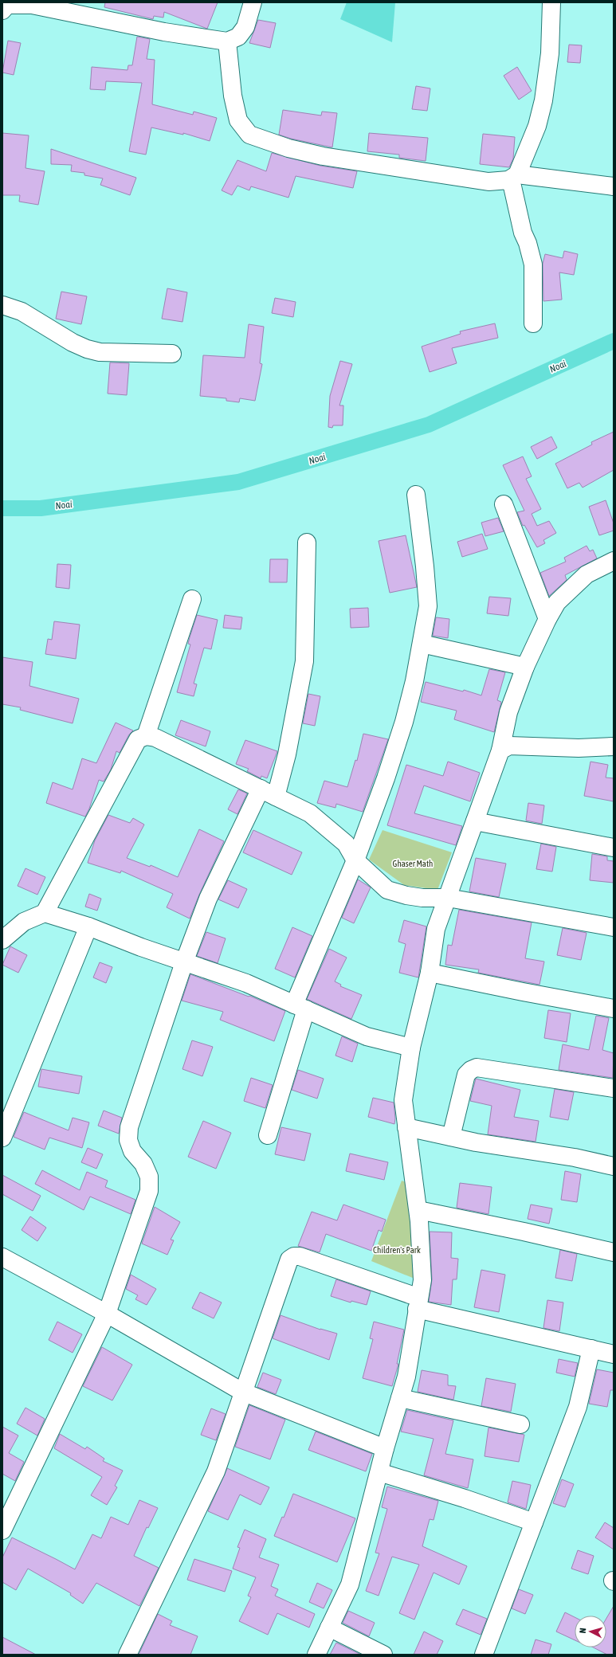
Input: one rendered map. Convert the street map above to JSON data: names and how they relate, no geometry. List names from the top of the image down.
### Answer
{
  "water": ["Noai"],
  "parks": ["Ghaser Math", "Children's Park"],
  "north": "left"
}
